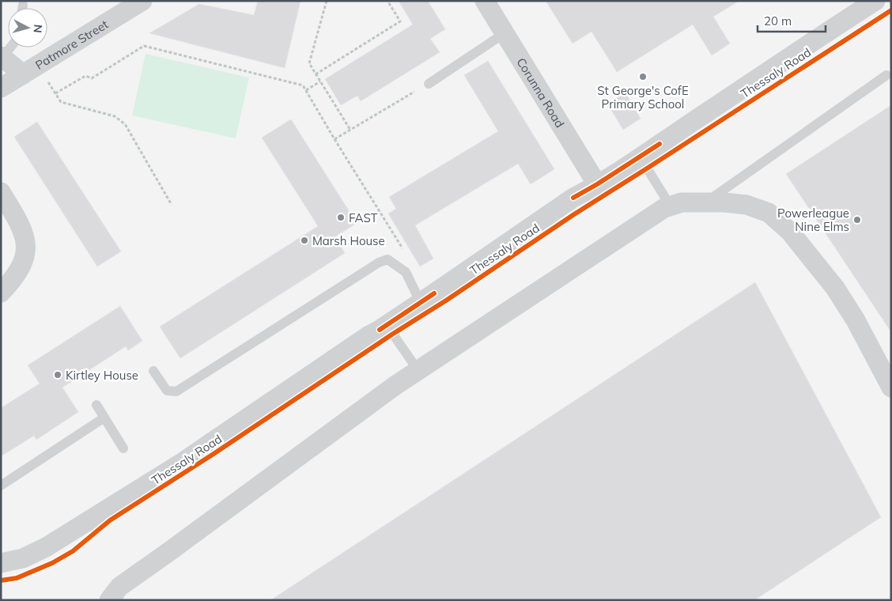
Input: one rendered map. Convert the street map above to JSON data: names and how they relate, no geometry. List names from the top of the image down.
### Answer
{
  "streets": {
    "street": ["Patmore Street", "Thessaly Road", "Corunna Road"]
  },
  "crossings": [
    ["Thessaly Road", "Corunna Road"]
  ],
  "places": [
    "St George's CofE Primary School",
    "FAST",
    "Powerleague Nine Elms",
    "Marsh House",
    "Kirtley House"
  ],
  "scale_bar": "20 m",
  "north": "right"
}
